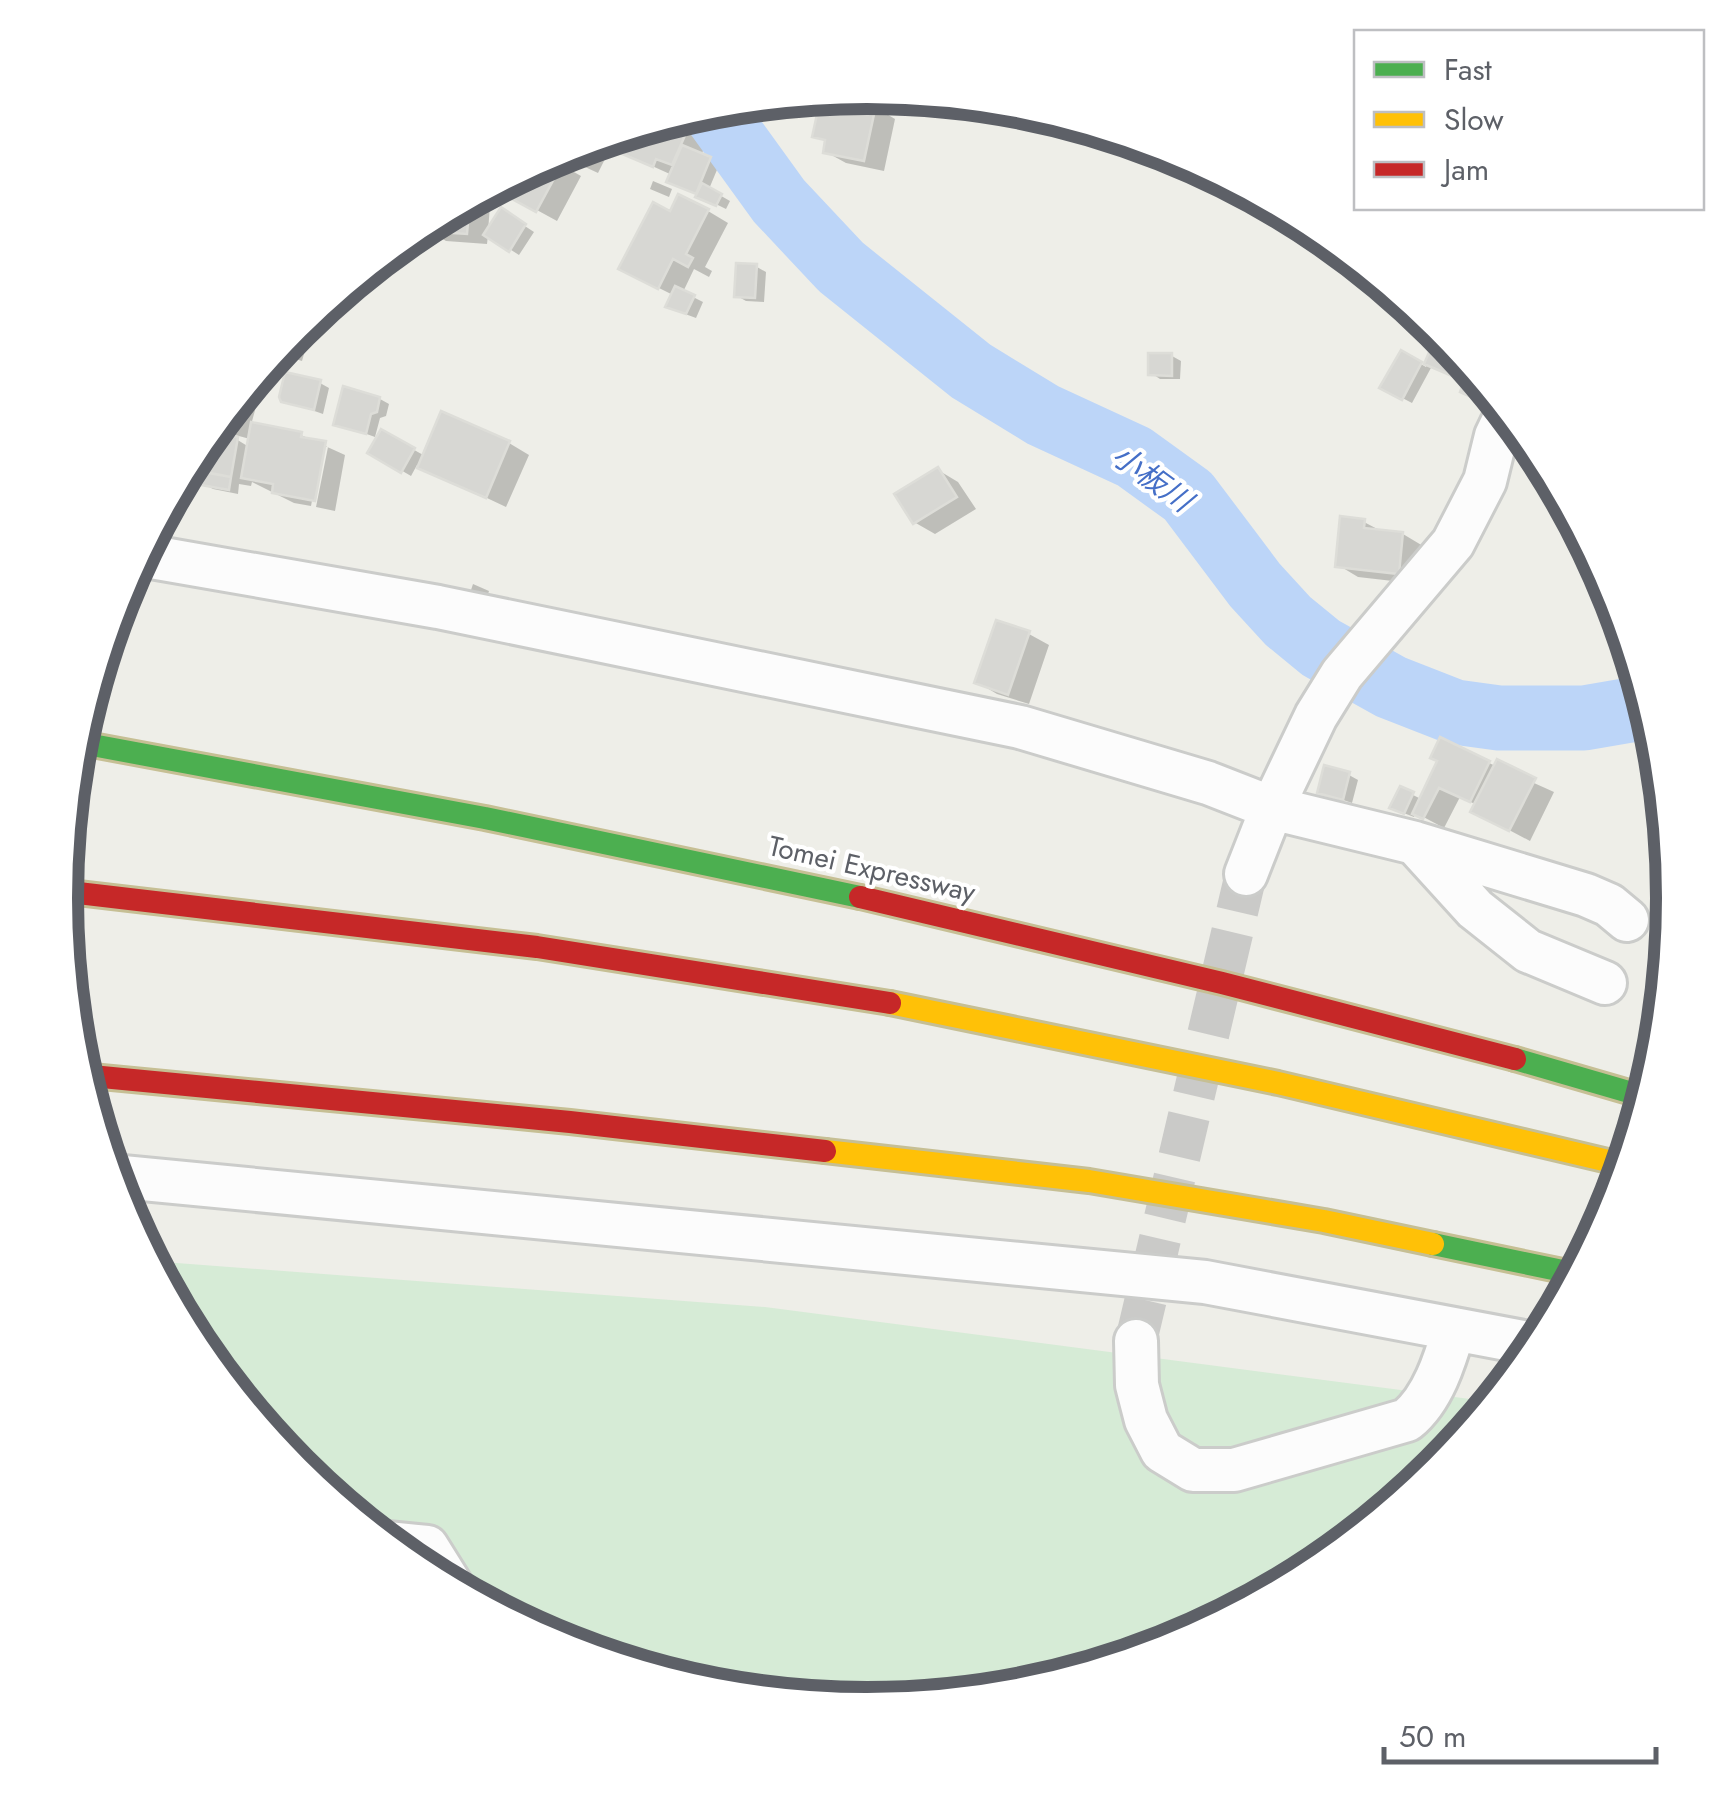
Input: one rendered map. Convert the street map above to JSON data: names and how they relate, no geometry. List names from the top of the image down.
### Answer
{
  "streets": {
    "highway": ["Tomei Expressway"]
  },
  "water": ["小板川"],
  "legend": ["Fast", "Slow", "Jam"],
  "scale_bar": "50 m"
}
